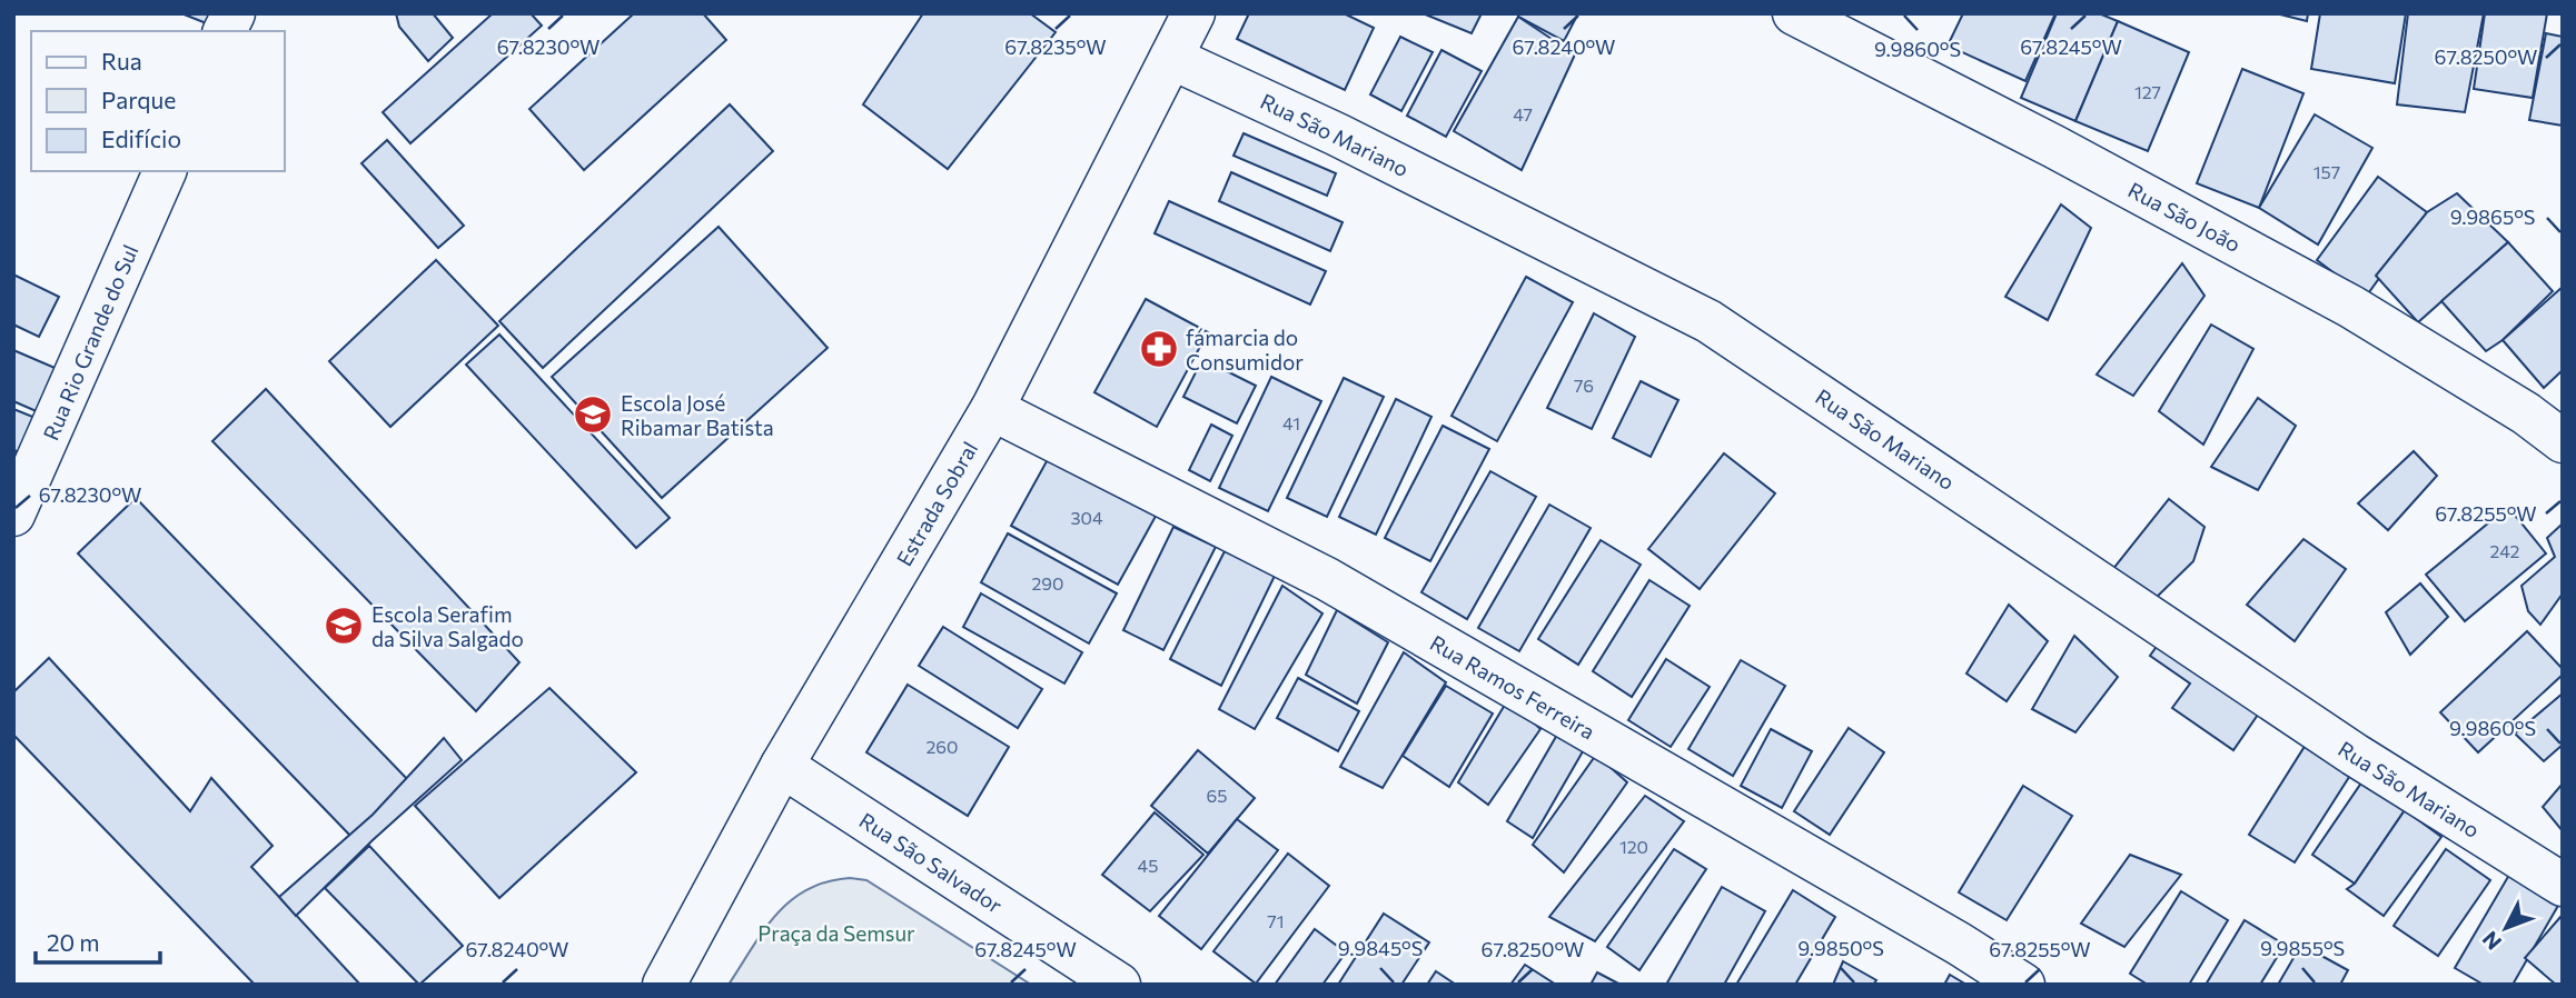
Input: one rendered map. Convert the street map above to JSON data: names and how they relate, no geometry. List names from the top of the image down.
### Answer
{
  "streets": {
    "street": [
      "Rua São Mariano",
      "Rua São João",
      "Rua Rio Grande do Sul",
      "Estrada Sobral",
      "Rua Ramos Ferreira",
      "Rua São Salvador"
    ]
  },
  "crossings": [
    ["Rua São Mariano", "Estrada Sobral"],
    ["Estrada Sobral", "Rua Ramos Ferreira"],
    ["Estrada Sobral", "Rua São Salvador"]
  ],
  "parks": ["Praça da Semsur"],
  "places": {
    "pharmacy": ["fámarcia do Consumidor"],
    "school or university": ["Escola José Ribamar Batista", "Escola Serafim da Silva Salgado"]
  },
  "house_numbers": [
    "127",
    "47",
    "157",
    "76",
    "41",
    "304",
    "242",
    "290",
    "260",
    "65",
    "120",
    "45",
    "71"
  ],
  "legend": ["Rua", "Parque", "Edifício"],
  "scale_bar": "20 m",
  "north": "bottom left",
  "coordinates": [
    "67.8230°W",
    "67.8235°W",
    "67.8240°W",
    "67.8245°W",
    "9.9860°S",
    "67.8250°W",
    "9.9865°S",
    "67.8255°W",
    "9.9845°S",
    "9.9850°S",
    "9.9855°S"
  ]
}
